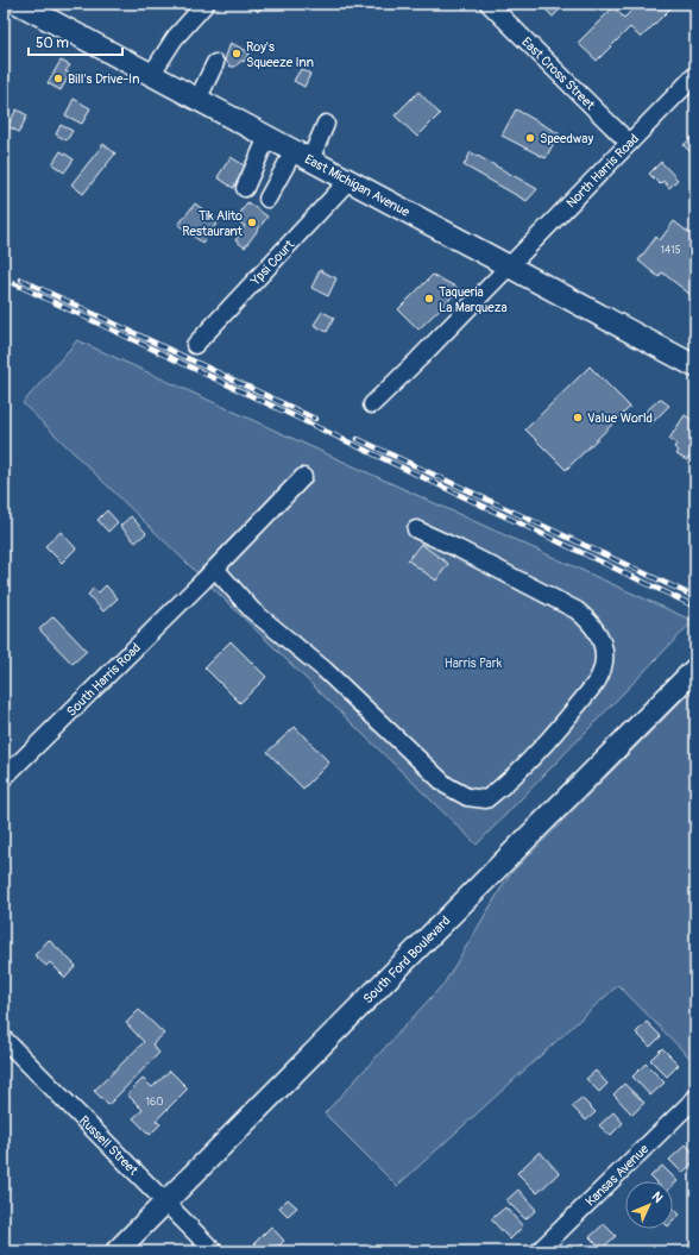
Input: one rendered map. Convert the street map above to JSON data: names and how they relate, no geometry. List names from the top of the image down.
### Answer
{
  "streets": {
    "main road": ["East Michigan Avenue", "South Ford Boulevard"],
    "street": [
      "East Cross Street",
      "North Harris Road",
      "Ypsi Court",
      "South Harris Road",
      "Russell Street",
      "Kansas Avenue"
    ]
  },
  "crossings": [
    ["East Cross Street", "North Harris Road"],
    ["North Harris Road", "East Michigan Avenue"],
    ["East Michigan Avenue", "Ypsi Court"],
    ["South Ford Boulevard", "Russell Street"]
  ],
  "parks": ["Harris Park"],
  "places": [
    "Roy's Squeeze Inn",
    "Bill's Drive-In",
    "Speedway",
    "Tik Alito Restaurant",
    "Taqueria La Marqueza",
    "Value World"
  ],
  "house_numbers": ["1415", "160"],
  "scale_bar": "50 m",
  "north": "top right"
}
